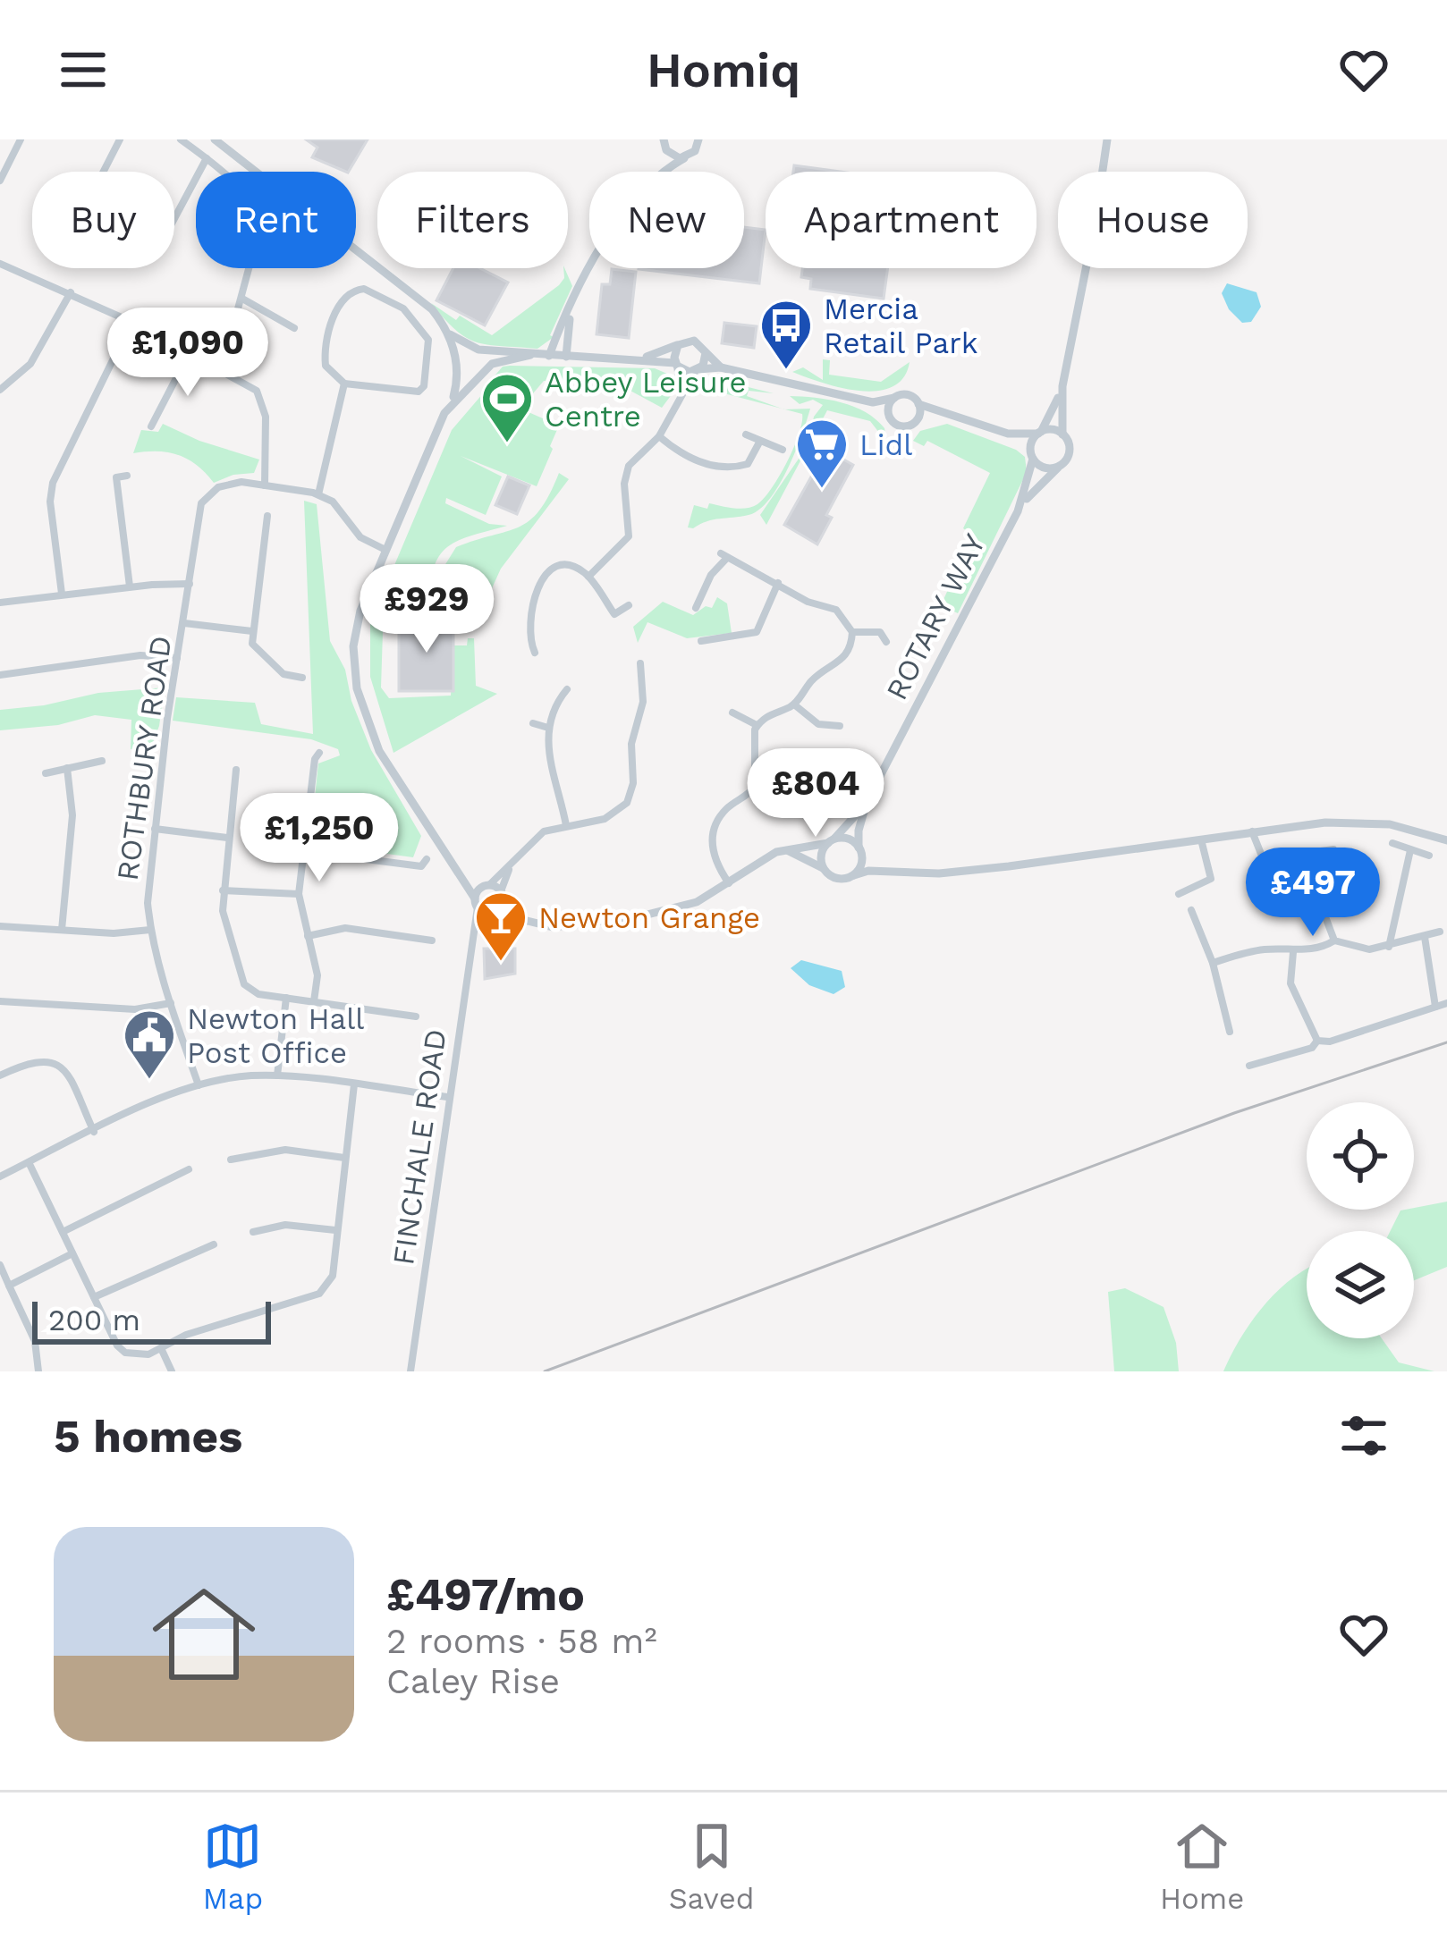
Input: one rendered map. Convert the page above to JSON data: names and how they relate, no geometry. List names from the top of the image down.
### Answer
{
  "streets": {
    "street": ["ROTARY WAY", "ROTHBURY ROAD", "FINCHALE ROAD"]
  },
  "places": {
    "bus stop": ["Mercia Retail Park"],
    "sports": ["Abbey Leisure Centre"],
    "supermarket": ["Lidl"],
    "bar": ["Newton Grange"],
    "public building": ["Newton Hall Post Office"]
  },
  "scale_bar": "200 m",
  "page": {
    "header": "Homiq",
    "chip": [
      "Buy",
      "Rent",
      "Filters",
      "New",
      "Apartment",
      "House"
    ],
    "price": [
      "£1,090",
      "£929",
      "£804",
      "£1,250",
      "£497"
    ],
    "scale": "200 m",
    "heading": "5 homes",
    "list": [
      {
        "name": "£497/mo",
        "note": "2 rooms · 58 m² · Caley Rise"
      }
    ],
    "tabs": ["Map", "Saved", "Home"]
  }
}
